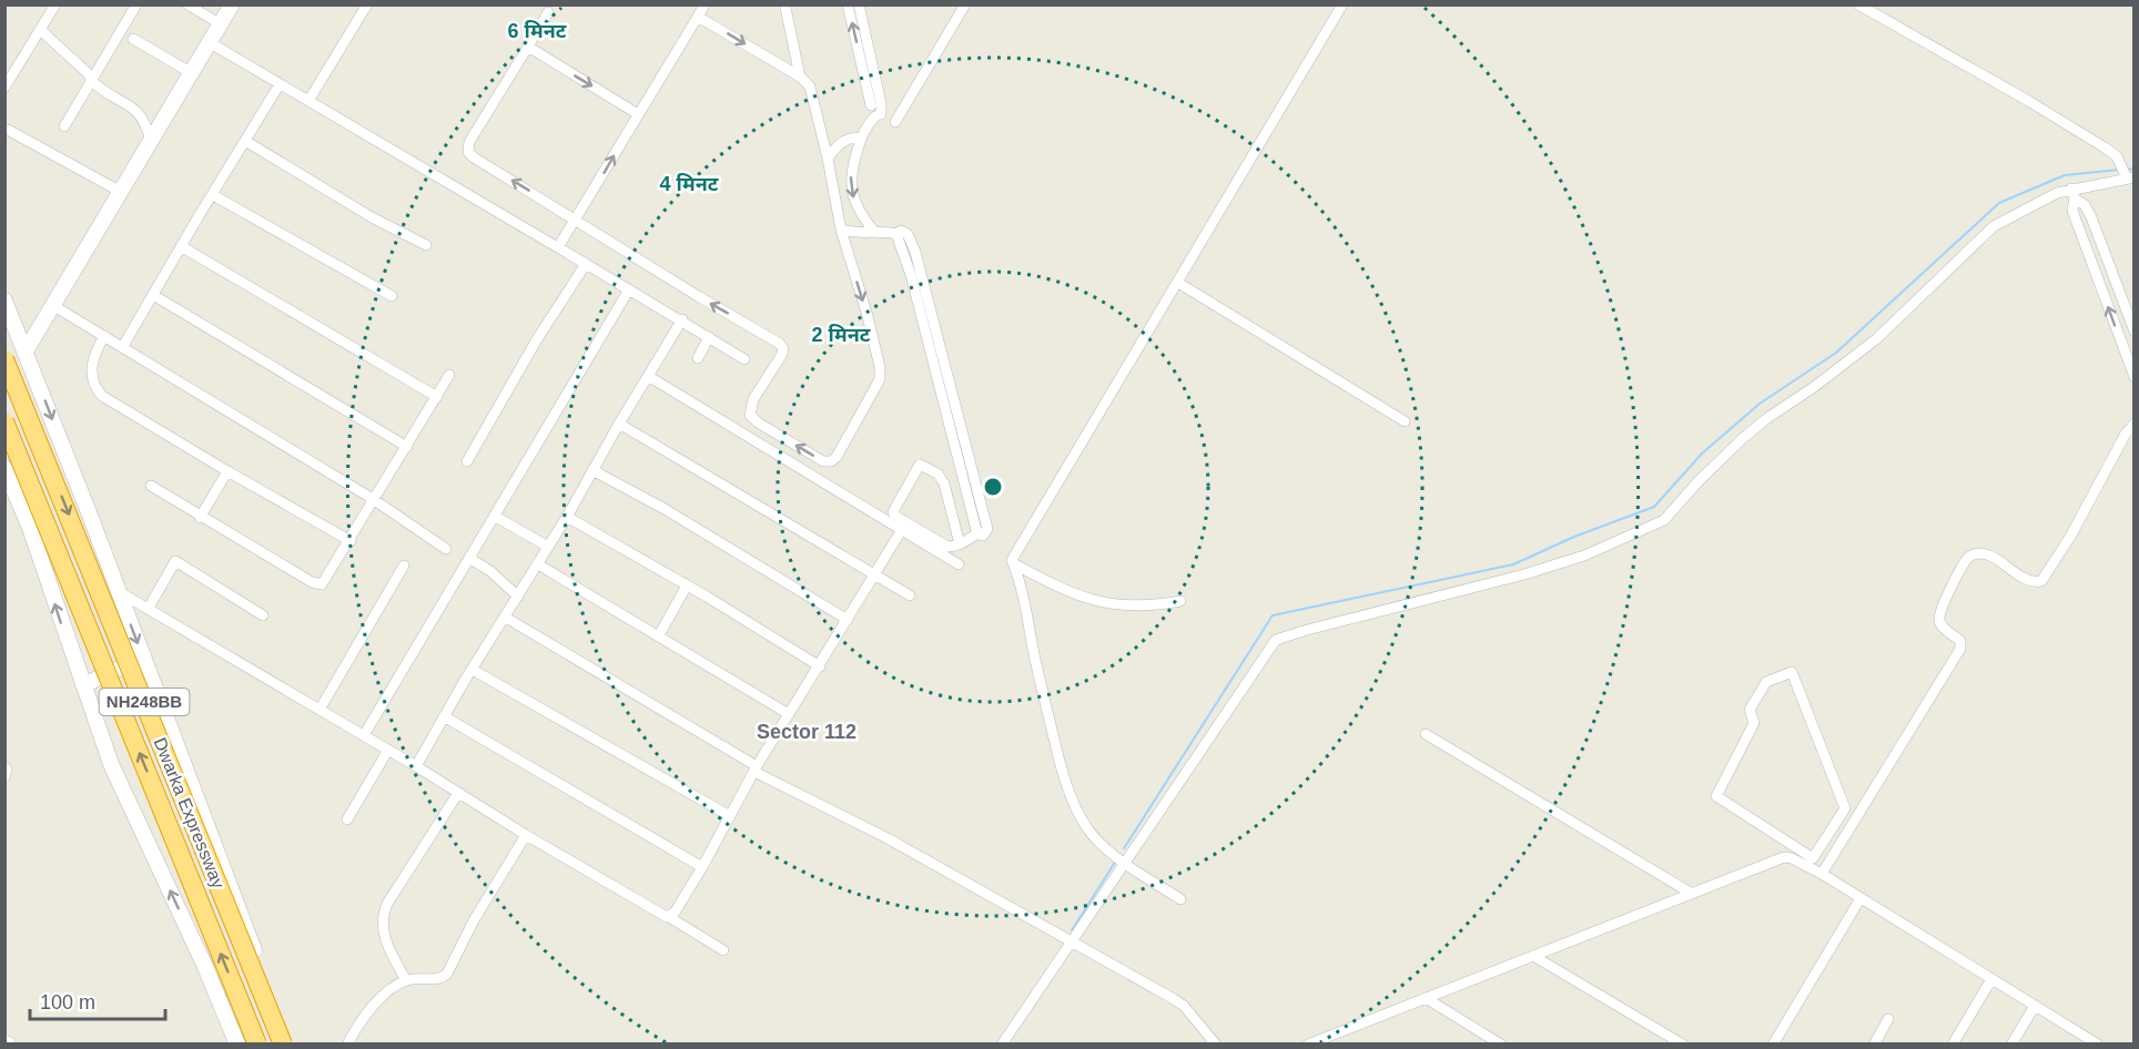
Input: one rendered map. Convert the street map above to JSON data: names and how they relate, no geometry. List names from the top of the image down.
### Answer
{
  "streets": {
    "highway": ["NH248BB", "Dwarka Expressway"]
  },
  "districts": ["Sector 112"],
  "scale_bar": "100 m",
  "rings": ["6 मिनट", "4 मिनट", "2 मिनट"]
}
